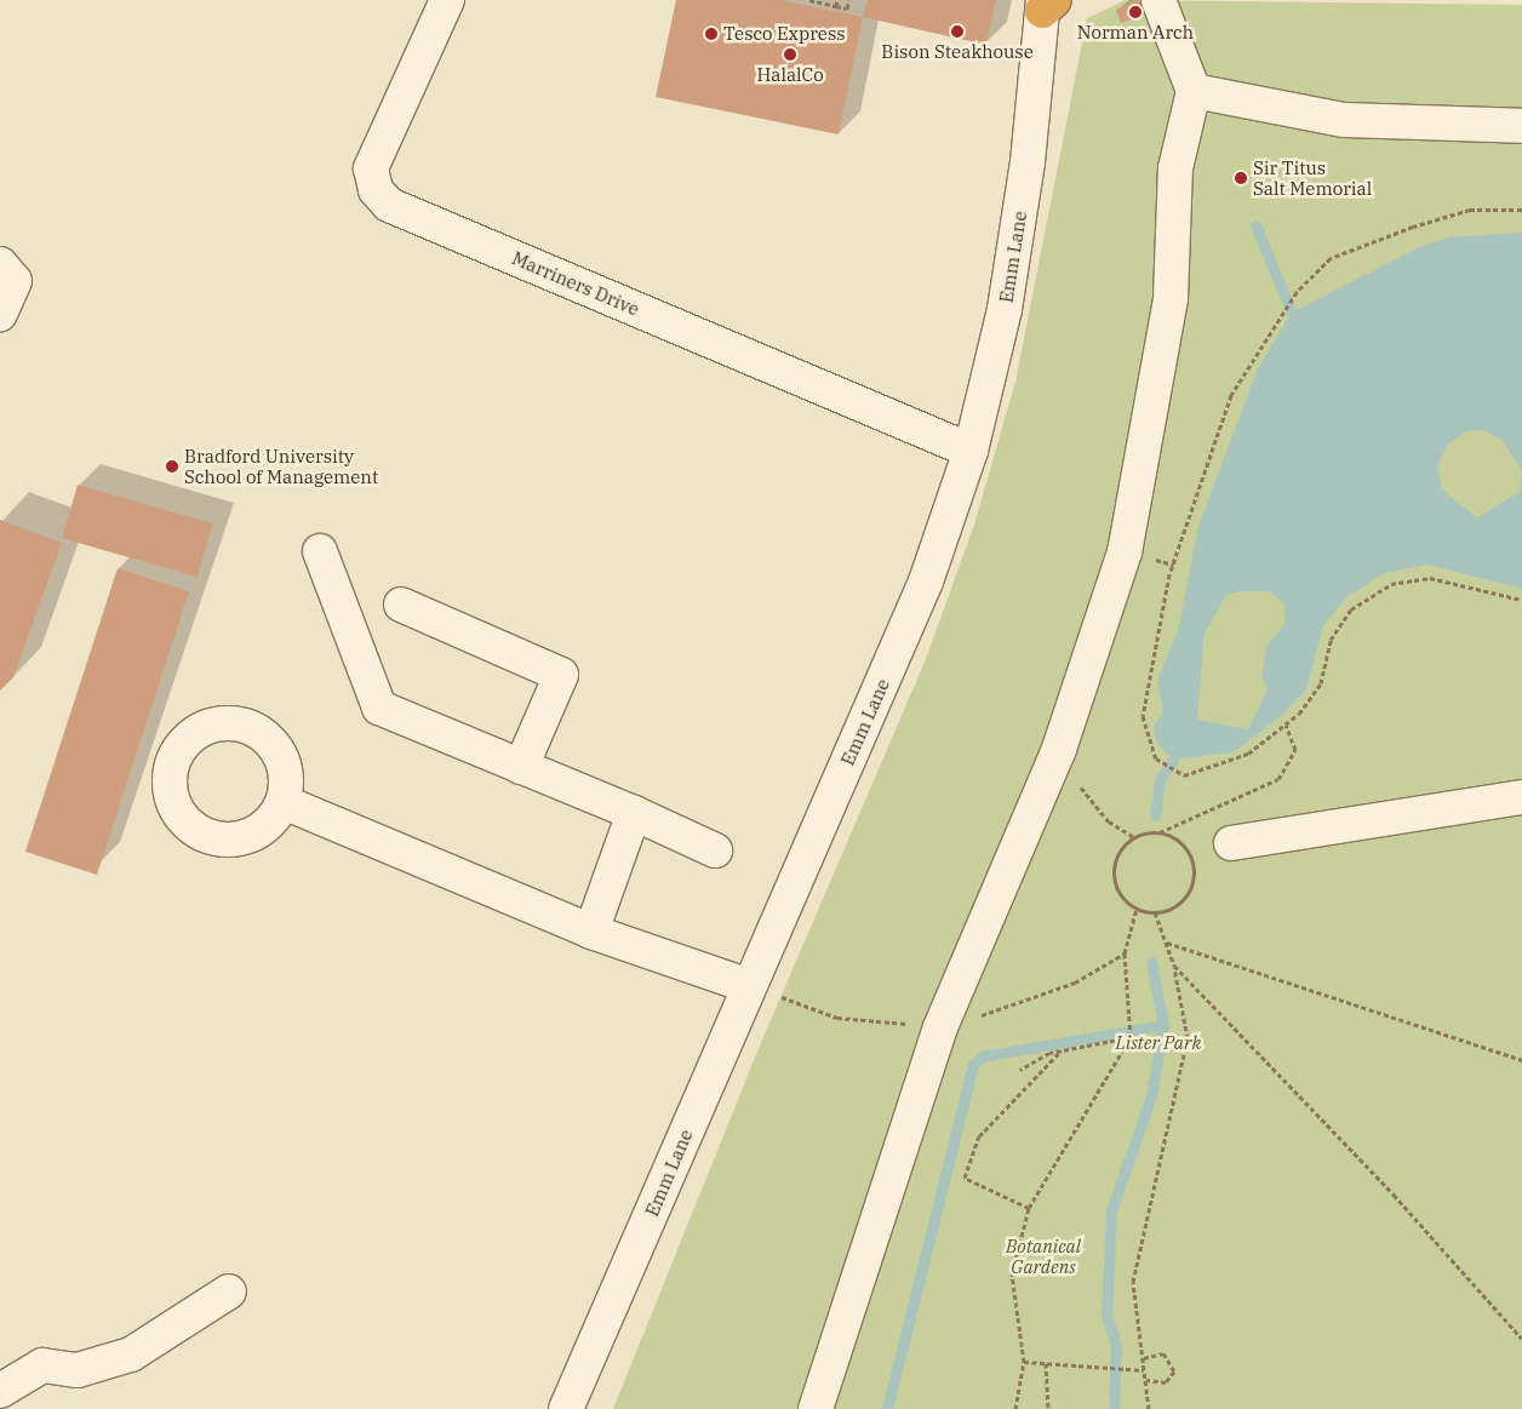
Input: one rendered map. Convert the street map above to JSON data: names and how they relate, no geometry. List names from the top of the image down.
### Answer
{
  "streets": {
    "street": ["Emm Lane", "Marriners Drive"]
  },
  "crossings": [
    ["Emm Lane", "Marriners Drive"]
  ],
  "parks": ["Lister Park", "Botanical Gardens"],
  "places": [
    "Norman Arch",
    "Bison Steakhouse",
    "Tesco Express",
    "HalalCo",
    "Sir Titus Salt Memorial",
    "Bradford University School of Management"
  ]
}
